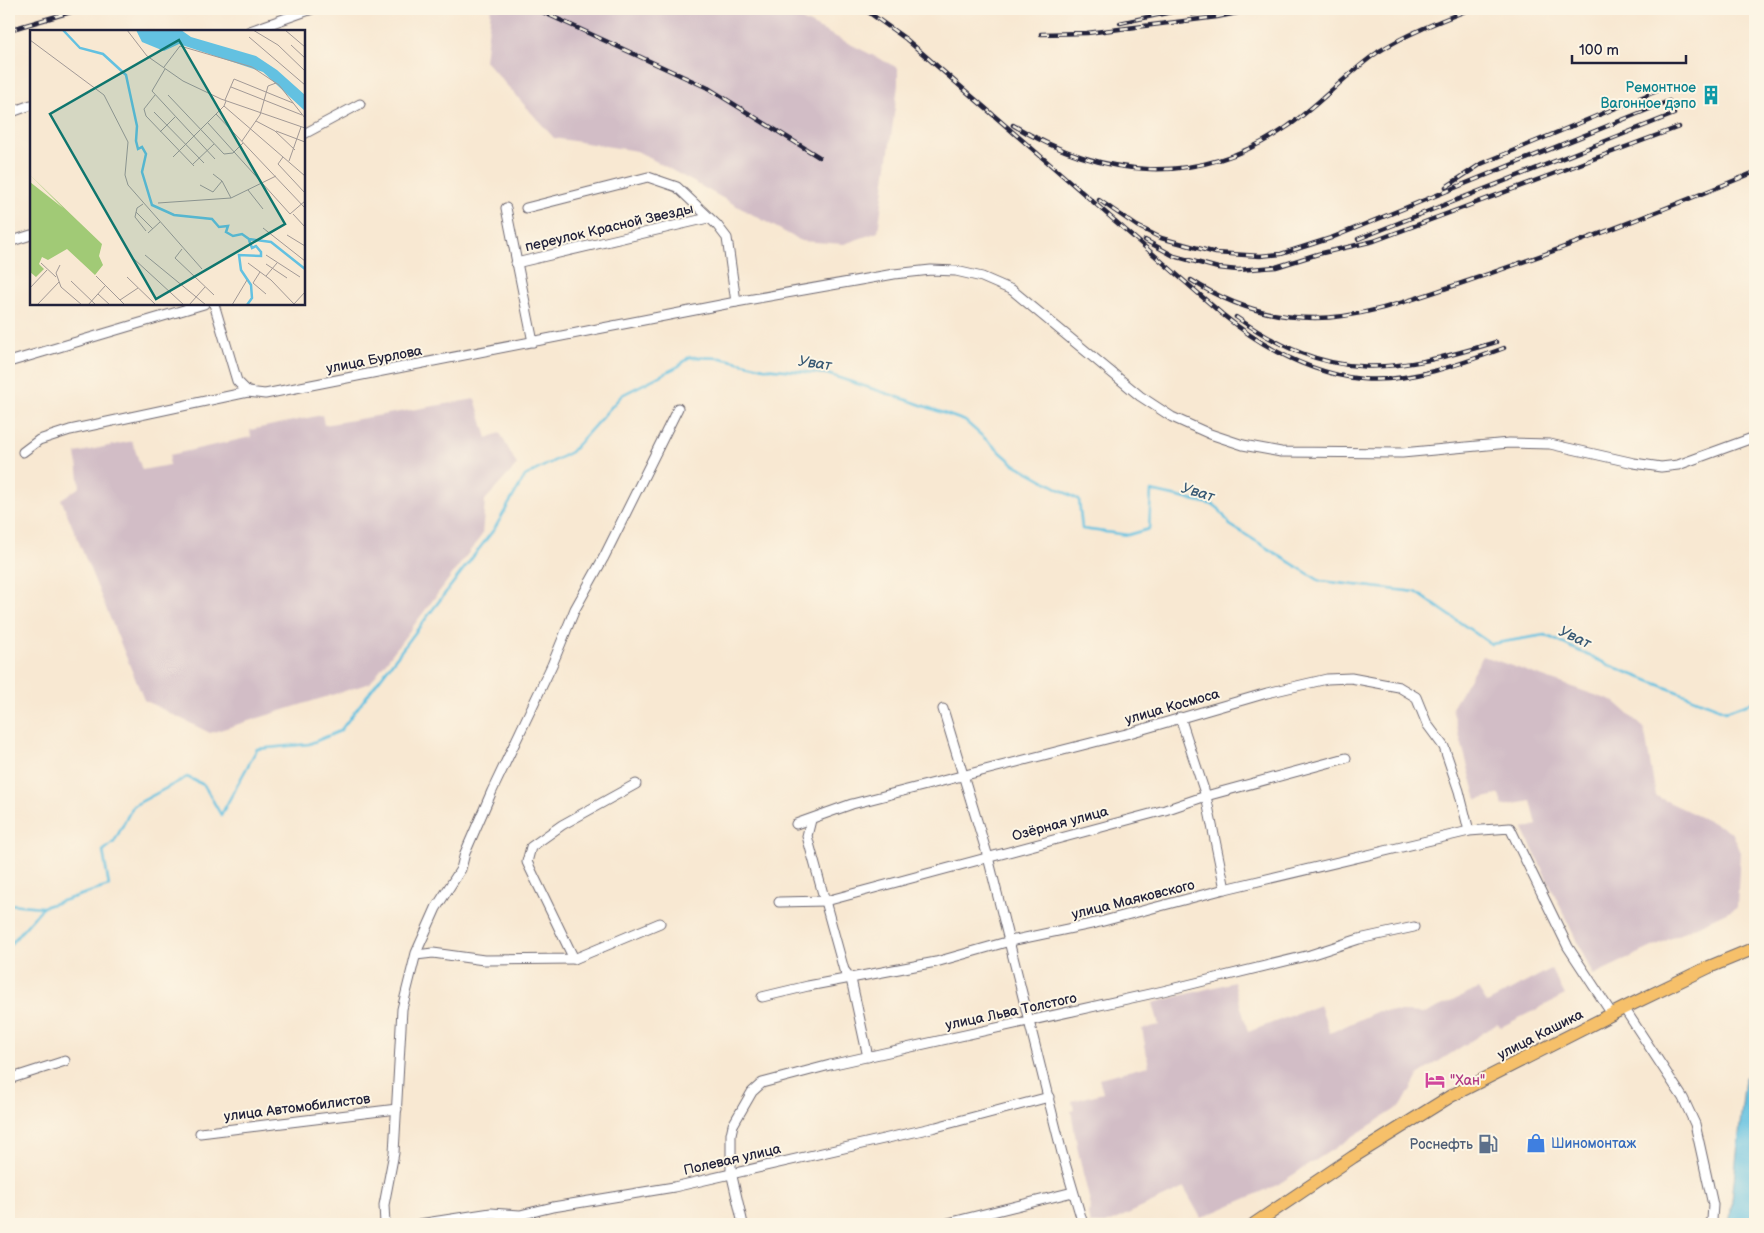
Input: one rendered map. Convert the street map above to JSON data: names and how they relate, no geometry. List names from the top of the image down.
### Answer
{
  "streets": {
    "highway": ["улица Кашика"],
    "street": [
      "переулок Красной Звезды",
      "улица Бурлова",
      "улица Космоса",
      "Озёрная улица",
      "улица Маяковского",
      "улица Льва Толстого",
      "улица Автомобилистов",
      "Полевая улица"
    ]
  },
  "crossings": [
    ["улица Космоса", "улица Маяковского"],
    ["улица Маяковского", "улица Кашика"],
    ["улица Льва Толстого", "Полевая улица"]
  ],
  "water": ["Уват"],
  "places": {
    "building": ["Ремонтное Вагонное дэпо"],
    "hotel": ["\"Хан\""],
    "shop": ["Шиномонтаж"],
    "fuel station": ["Роснефть"]
  },
  "scale_bar": "100 m"
}
